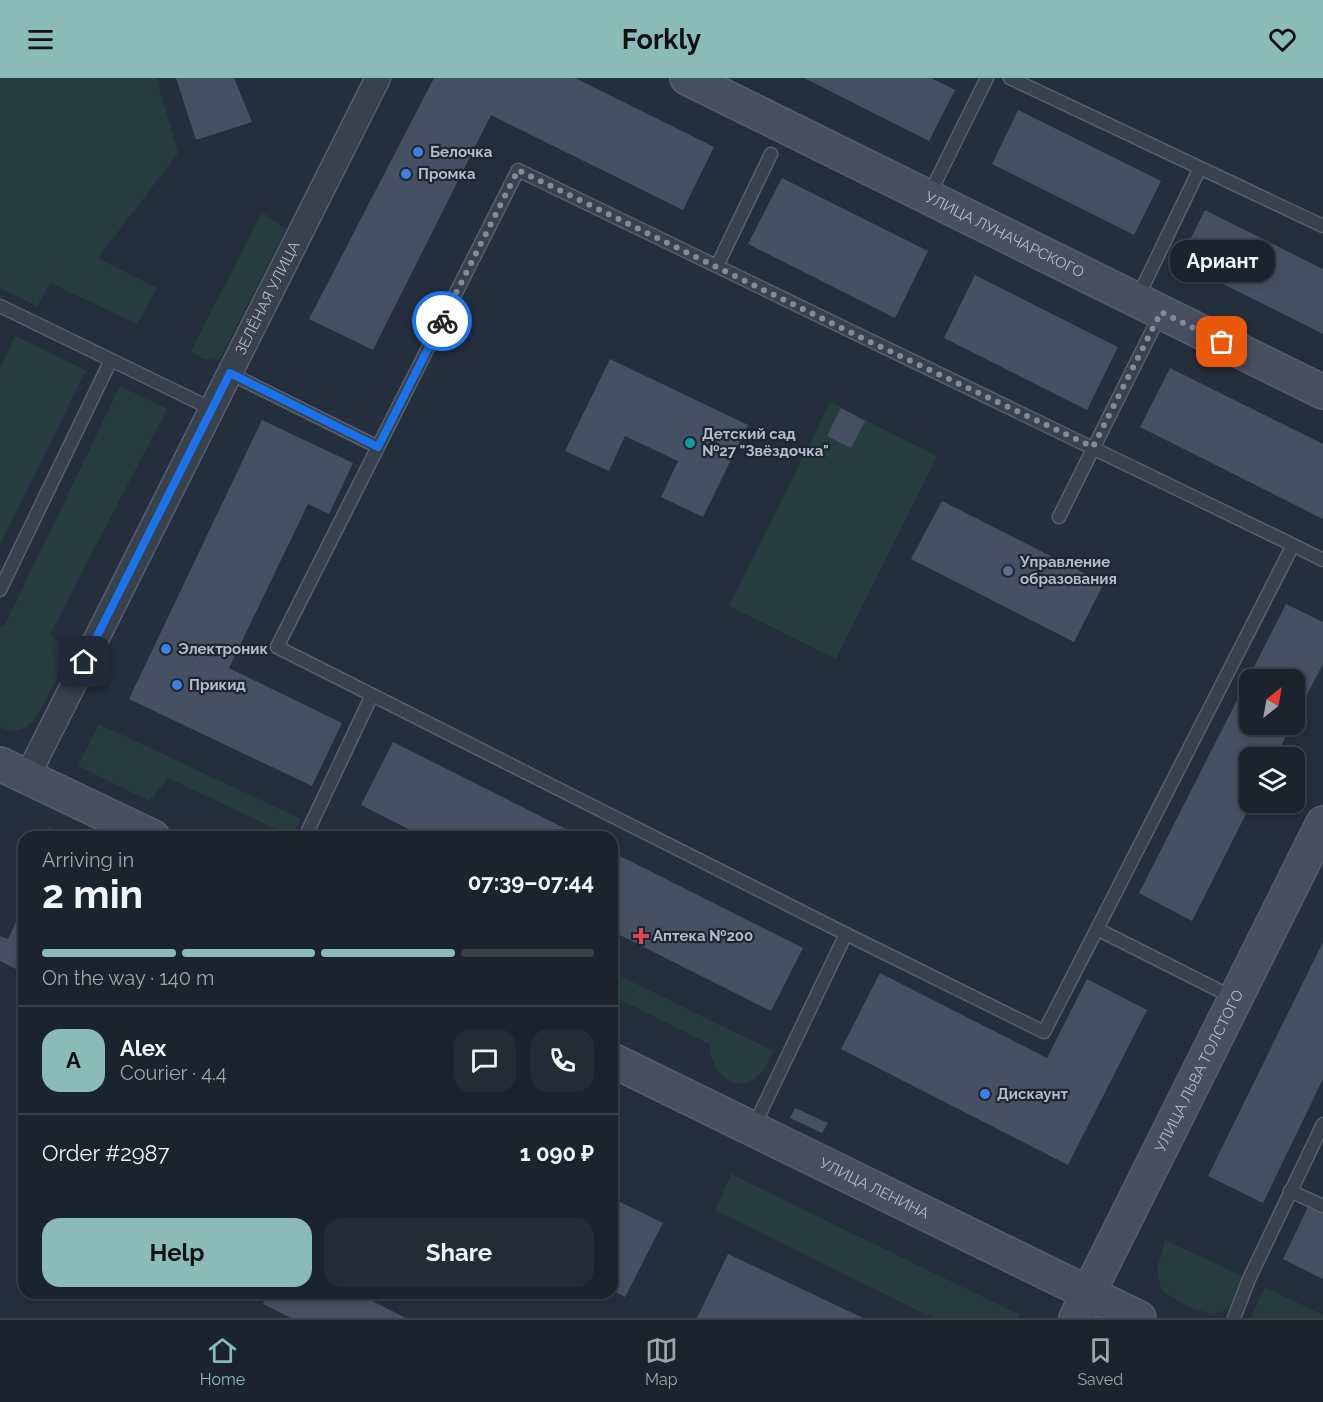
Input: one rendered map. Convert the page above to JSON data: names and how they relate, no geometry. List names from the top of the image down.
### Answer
{
  "streets": {
    "street": [
      "УЛИЦА ЛУНАЧАРСКОГО",
      "ЗЕЛЁНАЯ УЛИЦА",
      "УЛИЦА ЛЬВА ТОЛСТОГО",
      "УЛИЦА ЛЕНИНА"
    ]
  },
  "crossings": [
    ["УЛИЦА ЛЬВА ТОЛСТОГО", "УЛИЦА ЛЕНИНА"]
  ],
  "places": {
    "other": [
      "Белочка",
      "Промка",
      "Ариант",
      "Детский сад №27 \"Звёздочка\"",
      "Управление образования",
      "Электроник",
      "Прикид",
      "Дискаунт"
    ],
    "health": ["Аптека №200"]
  },
  "north": "top right",
  "page": {
    "header": "Forkly",
    "bubble": "Ариант",
    "heading": ["2 min", "Arriving in", "07:39–07:44"],
    "panel": [
      "Alex",
      "Courier · 4.4",
      "Order #2987",
      "1 090 ₽"
    ],
    "bar": "On the way · 140 m",
    "round": "A",
    "buttons": ["Help", "Share"],
    "tabs": ["Home", "Map", "Saved"]
  }
}
